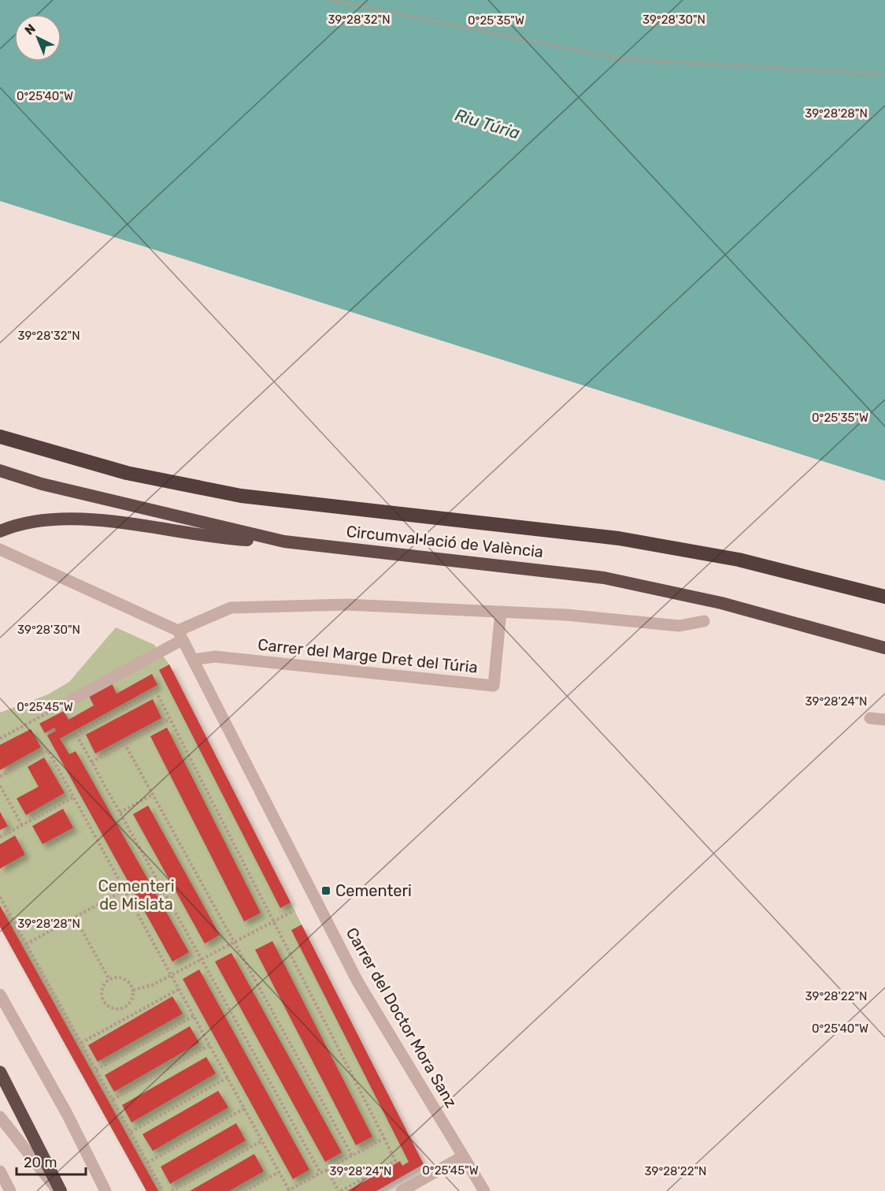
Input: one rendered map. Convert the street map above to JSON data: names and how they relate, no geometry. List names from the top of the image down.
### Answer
{
  "streets": {
    "highway": ["Circumval·lació de València"],
    "street": ["Carrer del Marge Dret del Túria", "Carrer del Doctor Mora Sanz"]
  },
  "crossings": [
    ["Carrer del Marge Dret del Túria", "Carrer del Doctor Mora Sanz"]
  ],
  "water": ["Riu Túria"],
  "parks": ["Cementeri de Mislata"],
  "places": {
    "transit": ["Cementeri"]
  },
  "scale_bar": "20 m",
  "north": "top left",
  "coordinates": [
    "39°28'32\"N",
    "39°28'30\"N",
    "0°25'35\"W",
    "0°25'40\"W",
    "39°28'28\"N",
    "39°28'24\"N",
    "0°25'45\"W",
    "39°28'22\"N"
  ]
}
